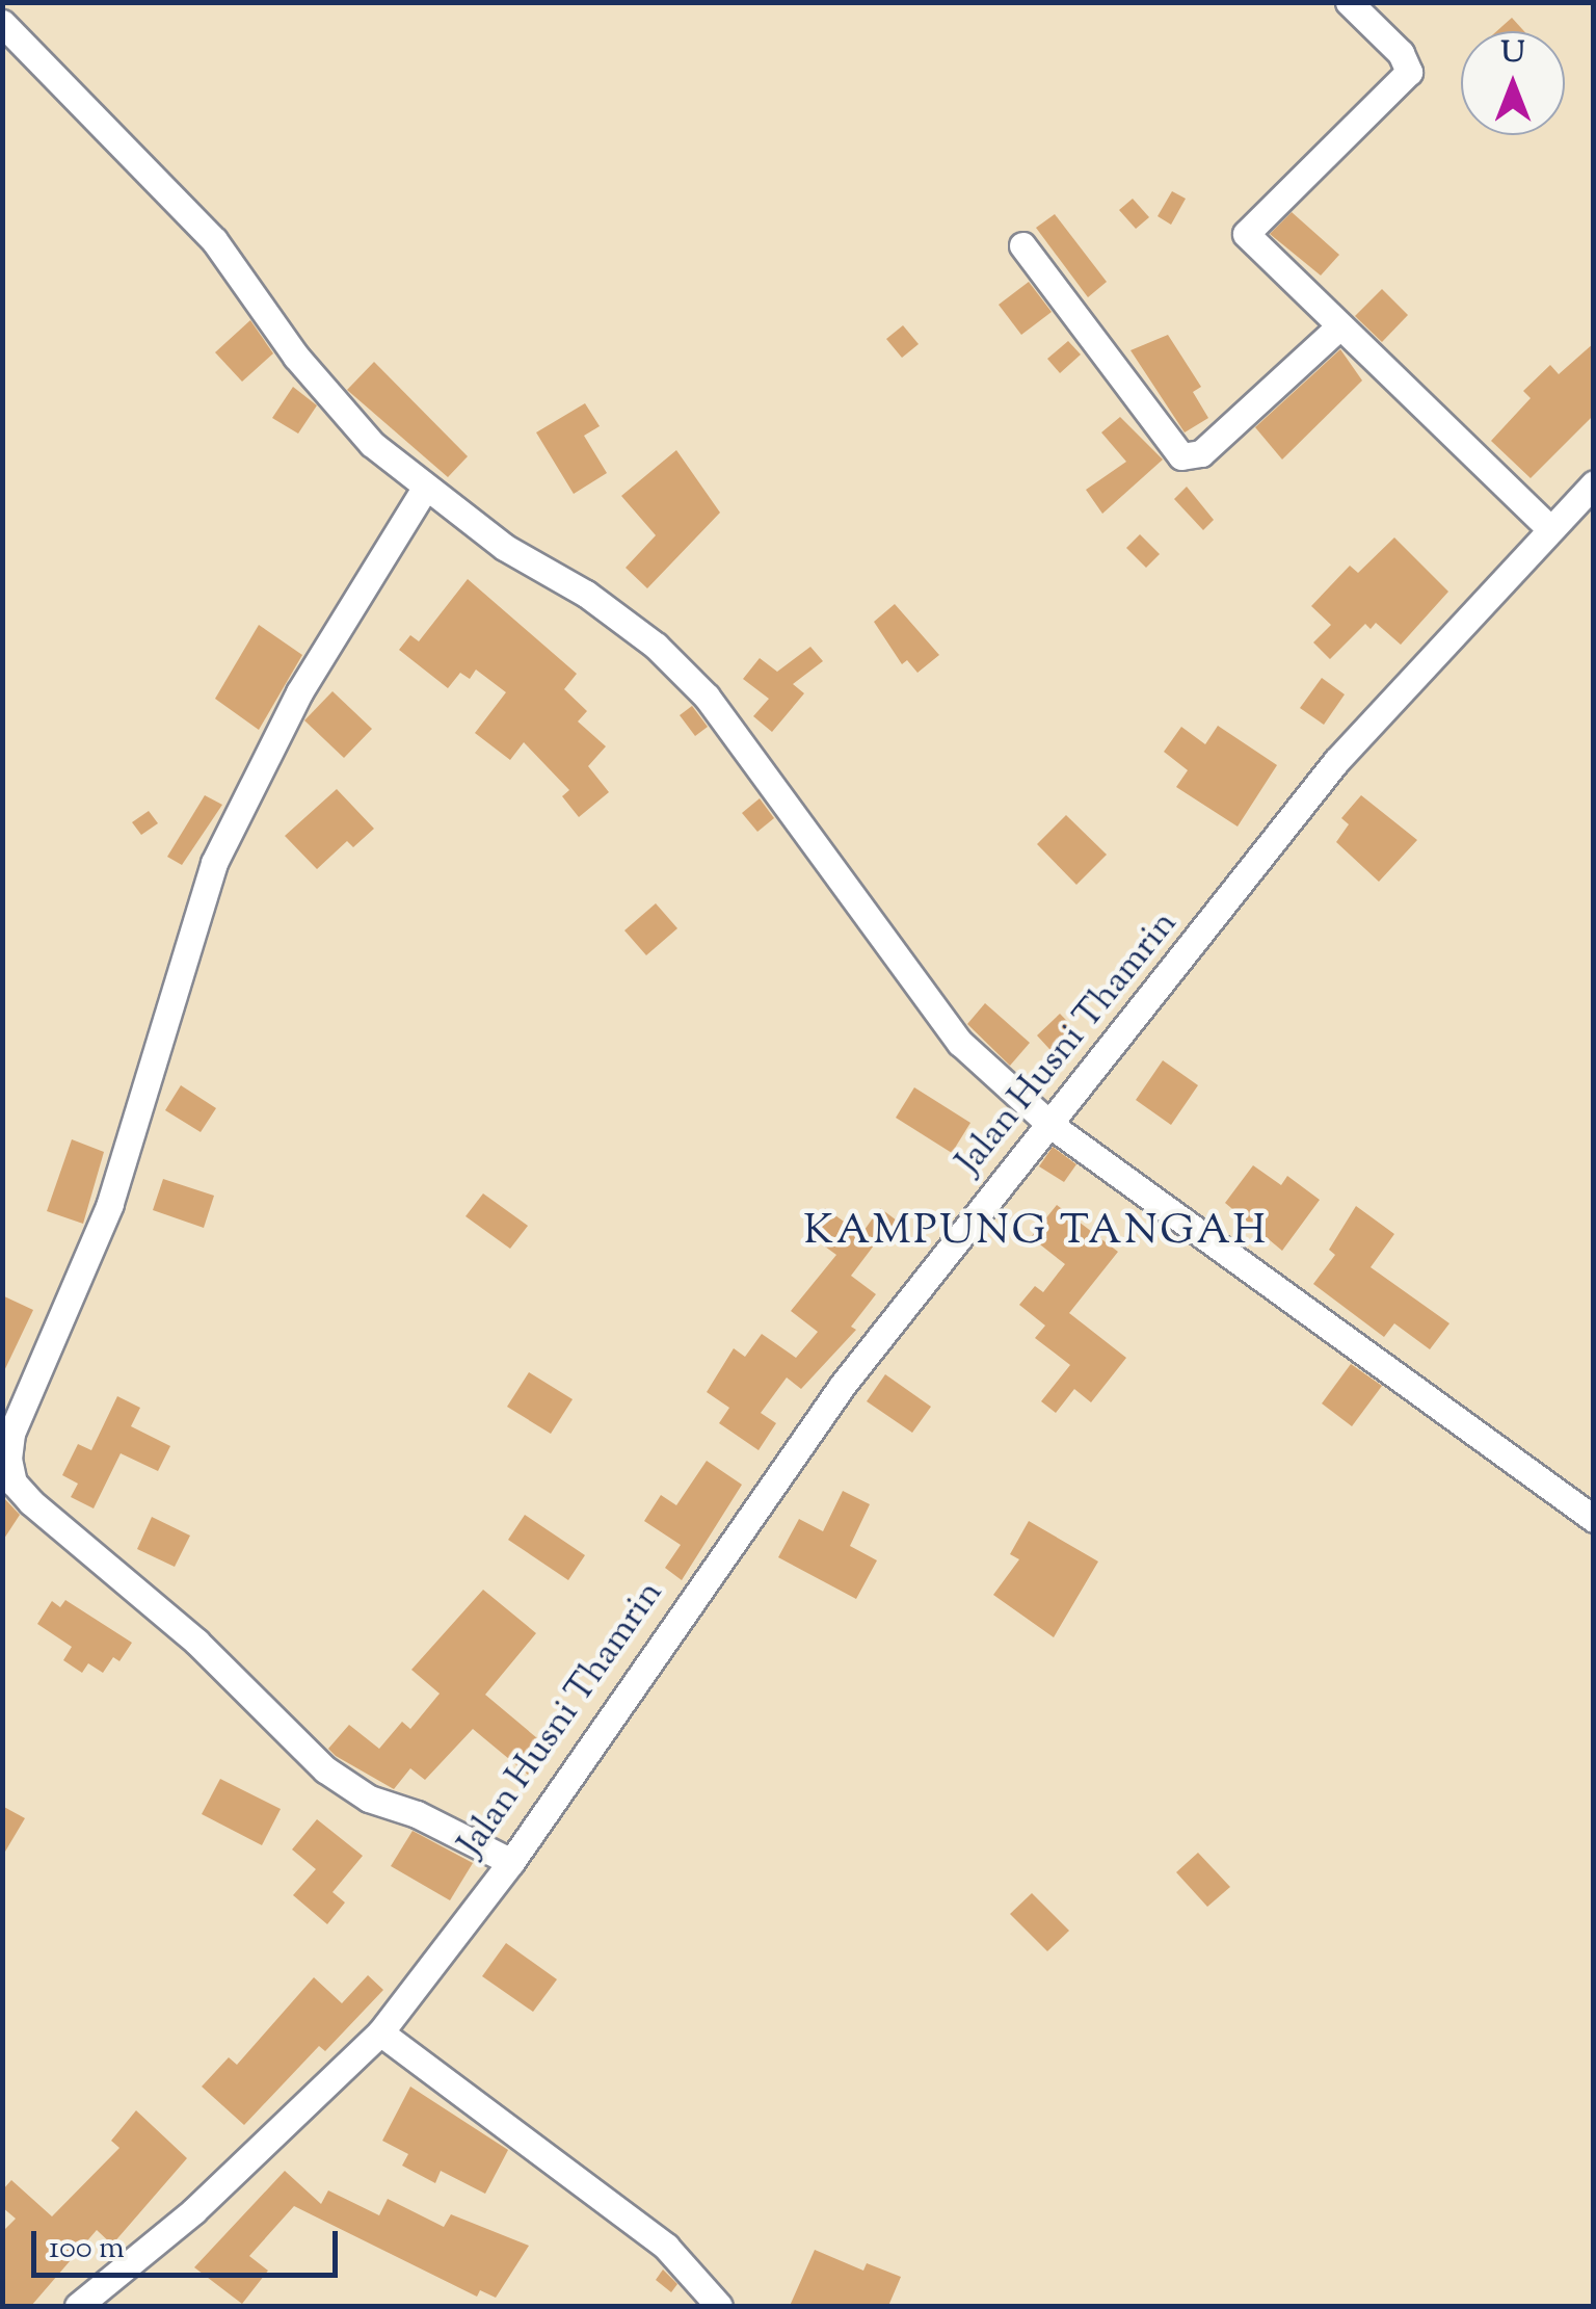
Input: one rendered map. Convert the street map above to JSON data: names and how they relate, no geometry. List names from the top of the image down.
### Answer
{
  "streets": {
    "street": ["Jalan Husni Thamrin"]
  },
  "districts": ["KAMPUNG TANGAH"],
  "scale_bar": "100 m",
  "north": "top"
}
